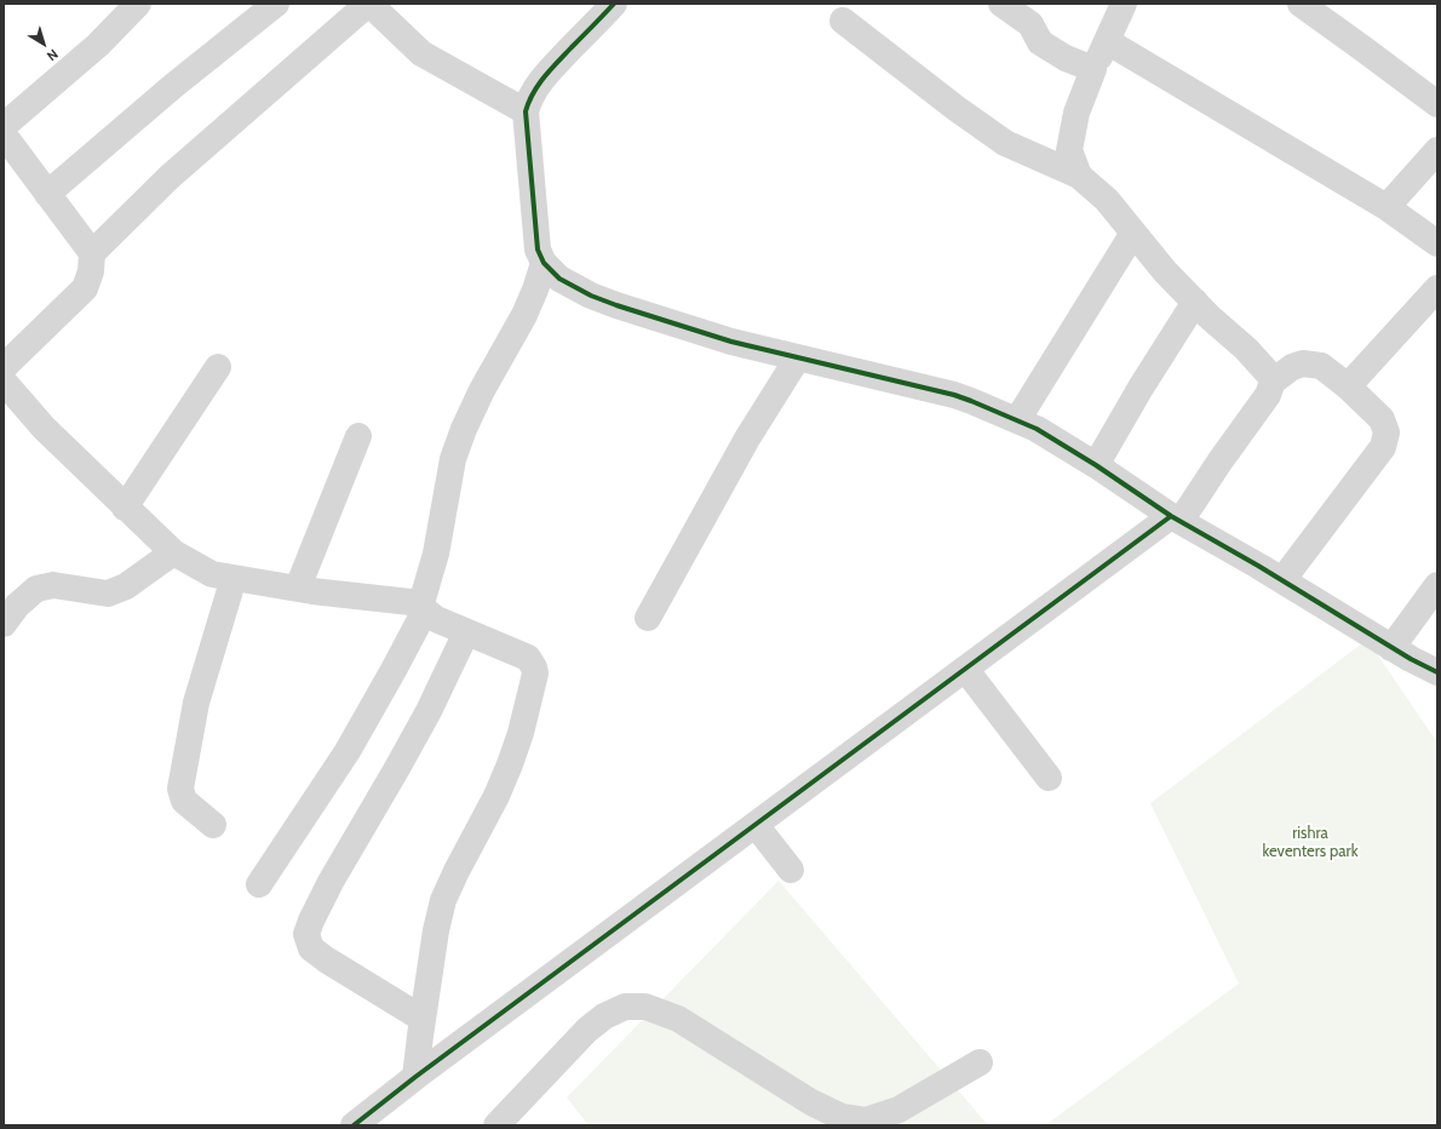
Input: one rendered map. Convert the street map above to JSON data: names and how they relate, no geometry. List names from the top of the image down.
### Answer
{
  "parks": ["rishra keventers park"],
  "north": "bottom right"
}
